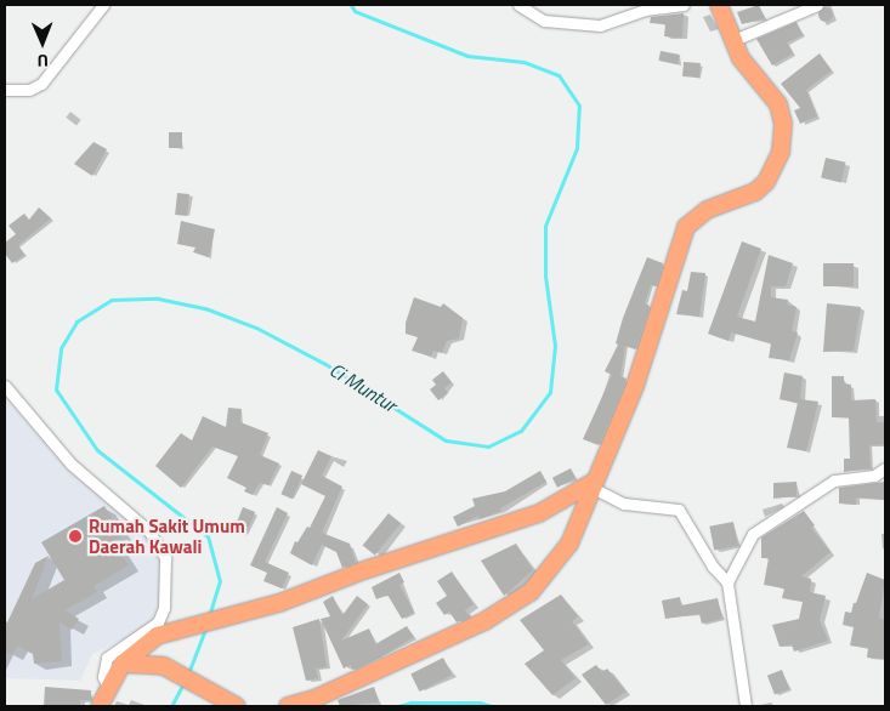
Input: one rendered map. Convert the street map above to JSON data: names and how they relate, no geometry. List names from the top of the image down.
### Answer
{
  "water": ["Ci Muntur"],
  "places": ["Rumah Sakit Umum Daerah Kawali"],
  "north": "bottom"
}
